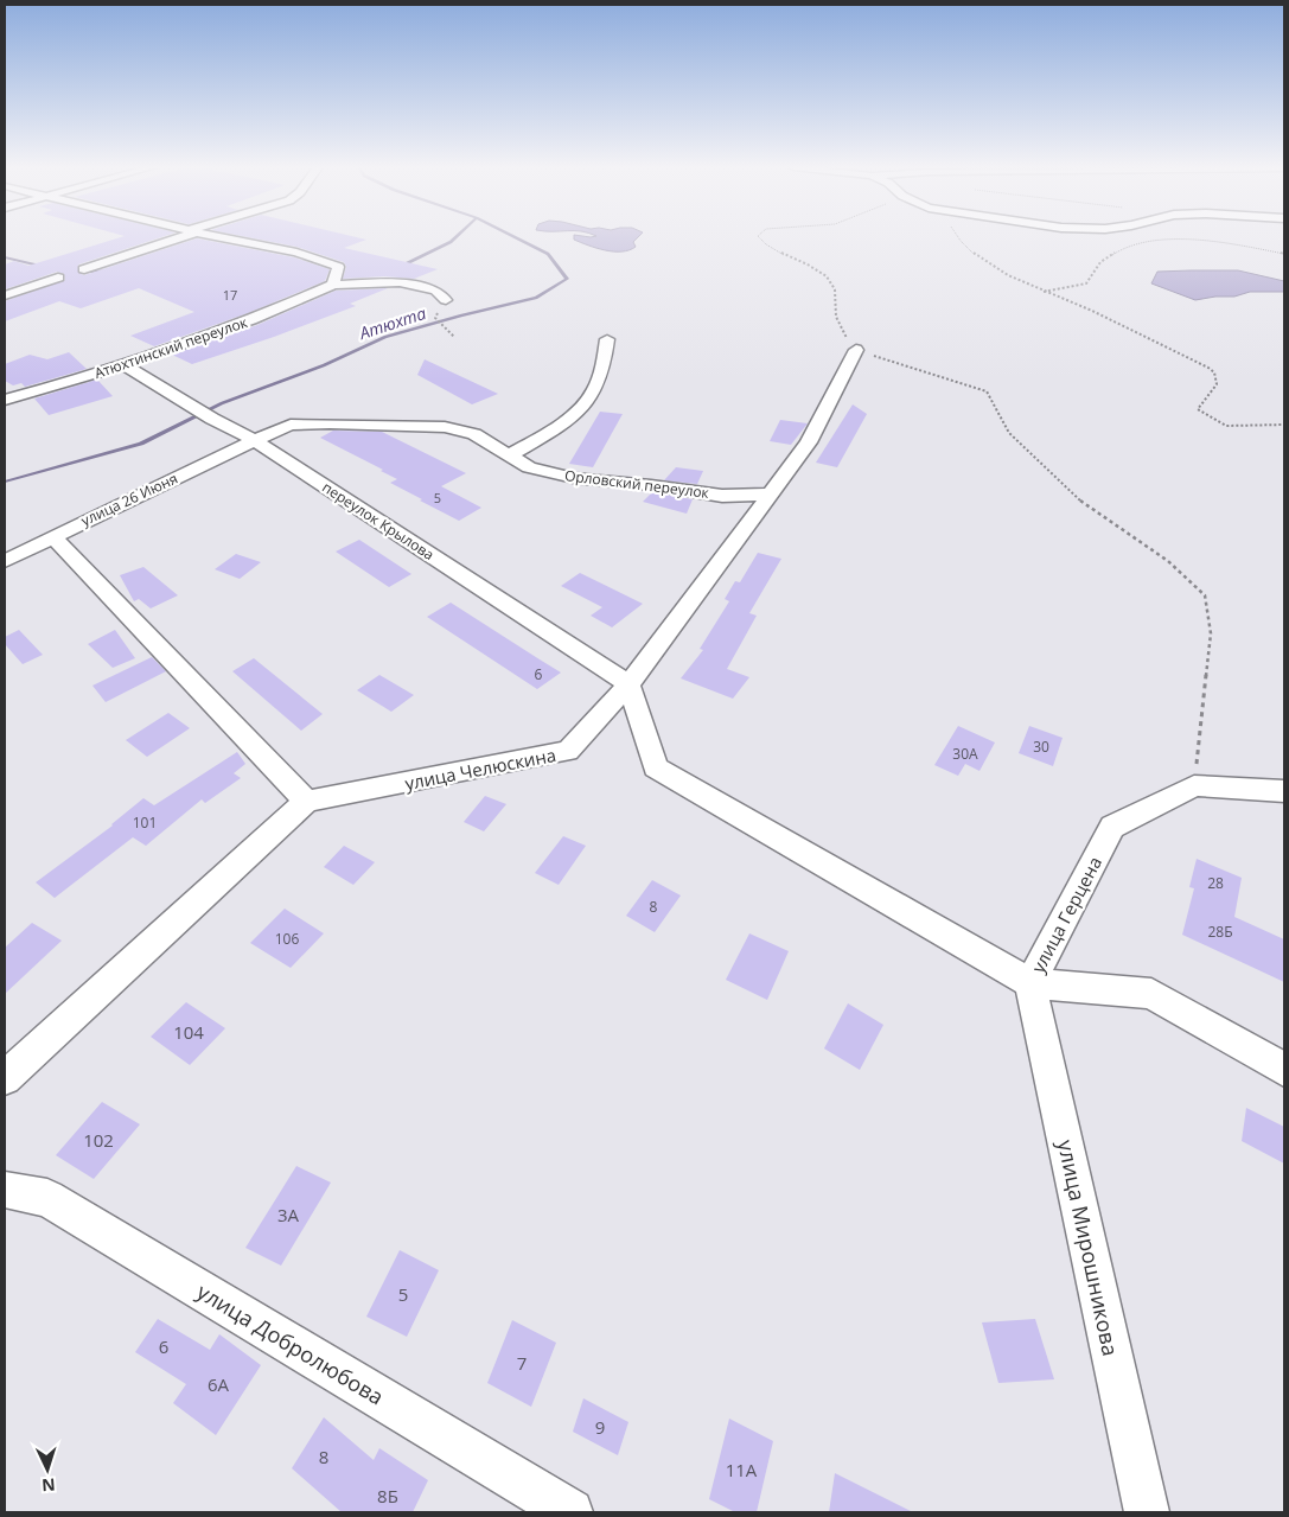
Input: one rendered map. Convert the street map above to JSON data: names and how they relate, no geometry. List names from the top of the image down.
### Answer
{
  "streets": {
    "street": [
      "Атюхтинский переулок",
      "Орловский переулок",
      "улица 26 Июня",
      "переулок Крылова",
      "улица Челюскина",
      "улица Герцена",
      "улица Мирошникова",
      "улица Добролюбова"
    ]
  },
  "crossings": [
    ["Атюхтинский переулок", "переулок Крылова"],
    ["Орловский переулок", "улица 26 Июня"],
    ["Орловский переулок", "переулок Крылова"],
    ["Орловский переулок", "улица Челюскина"],
    ["улица 26 Июня", "переулок Крылова"],
    ["переулок Крылова", "улица Челюскина"],
    ["улица Герцена", "улица Мирошникова"]
  ],
  "water": ["Атюхта"],
  "house_numbers": [
    "17",
    "5",
    "6",
    "30",
    "30А",
    "101",
    "28",
    "8",
    "28Б",
    "106",
    "104",
    "102",
    "3А",
    "5",
    "6",
    "7",
    "6А",
    "9",
    "8",
    "11А",
    "8Б"
  ],
  "north": "bottom"
}
